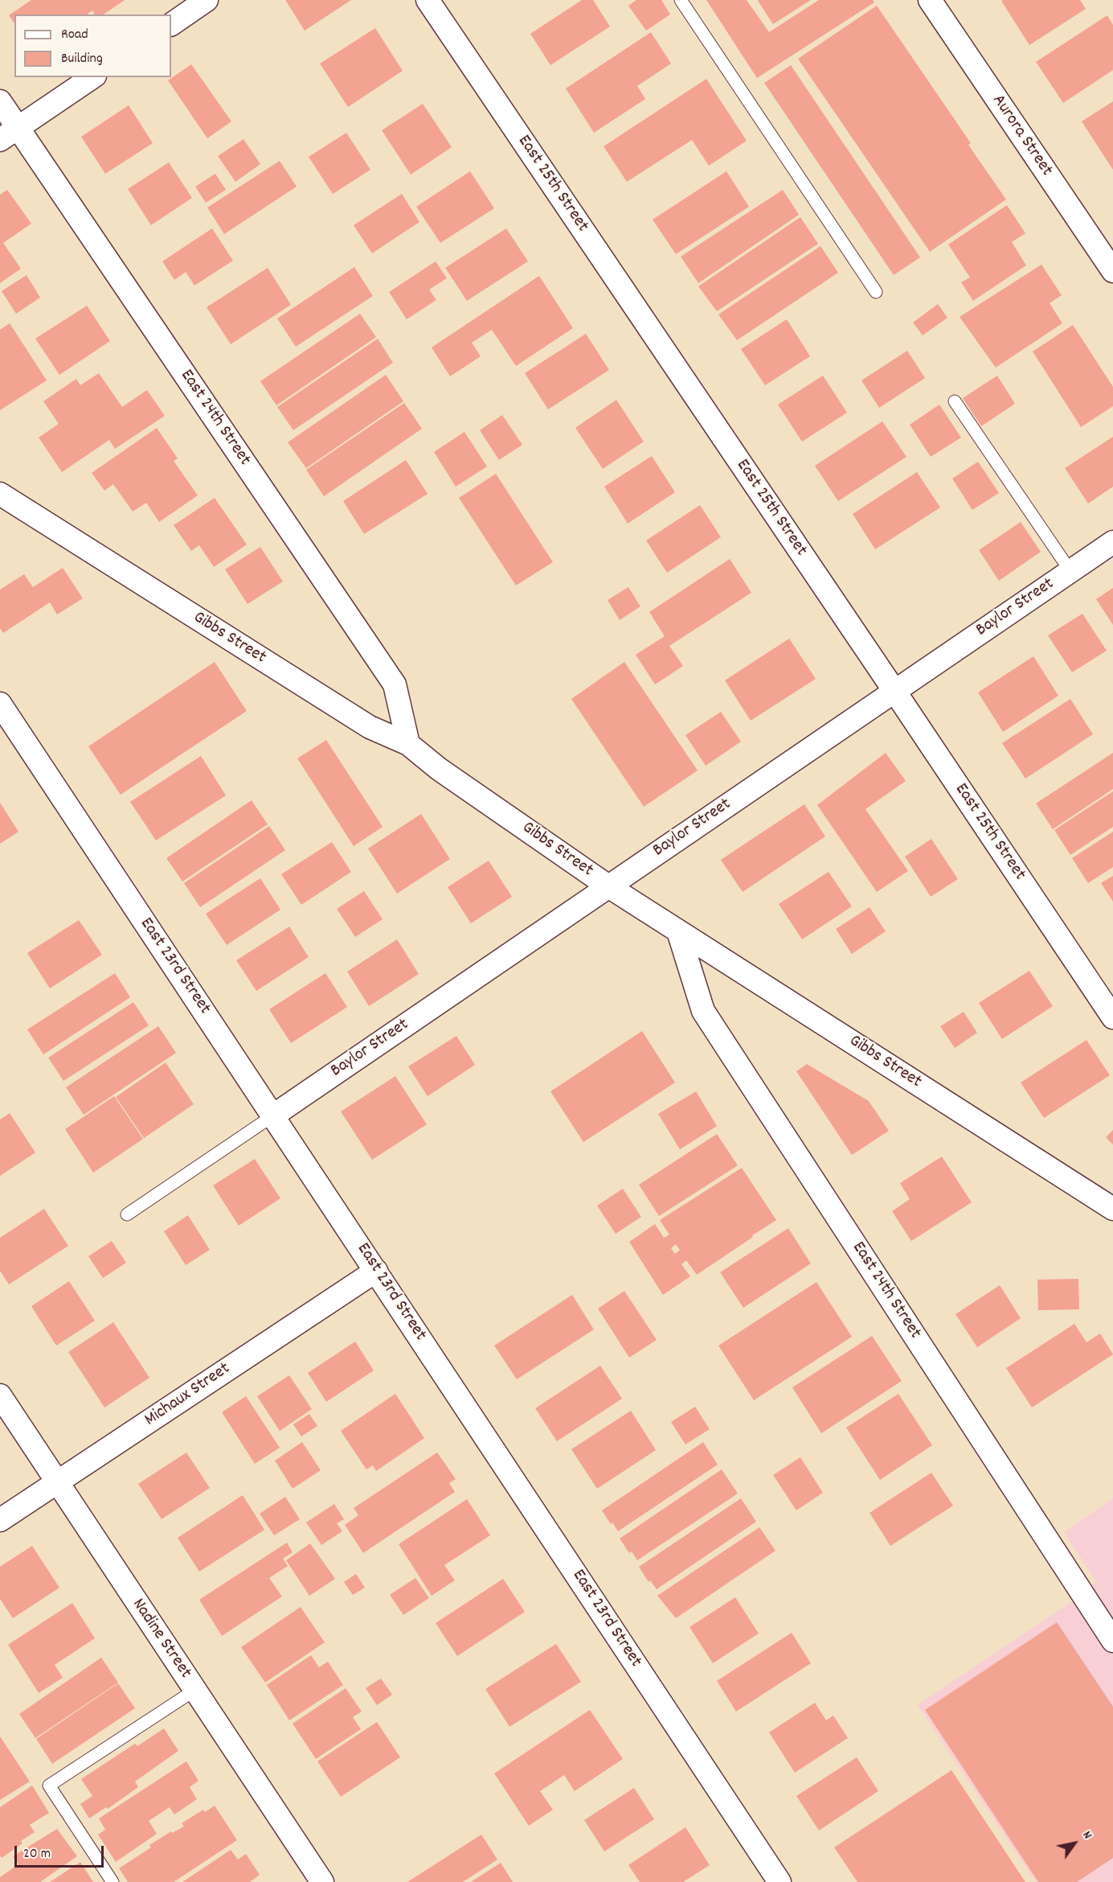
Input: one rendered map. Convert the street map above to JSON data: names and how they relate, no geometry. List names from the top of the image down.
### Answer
{
  "streets": {
    "street": [
      "Aurora Street",
      "East 25th Street",
      "East 24th Street",
      "Baylor Street",
      "Gibbs Street",
      "East 23rd Street",
      "Michaux Street",
      "Nadine Street"
    ]
  },
  "crossings": [
    ["East 25th Street", "Baylor Street"],
    ["East 24th Street", "Gibbs Street"],
    ["Baylor Street", "Gibbs Street"],
    ["Baylor Street", "East 23rd Street"],
    ["East 23rd Street", "Michaux Street"],
    ["Michaux Street", "Nadine Street"]
  ],
  "legend": ["Road", "Building"],
  "scale_bar": "20 m",
  "north": "top right"
}
